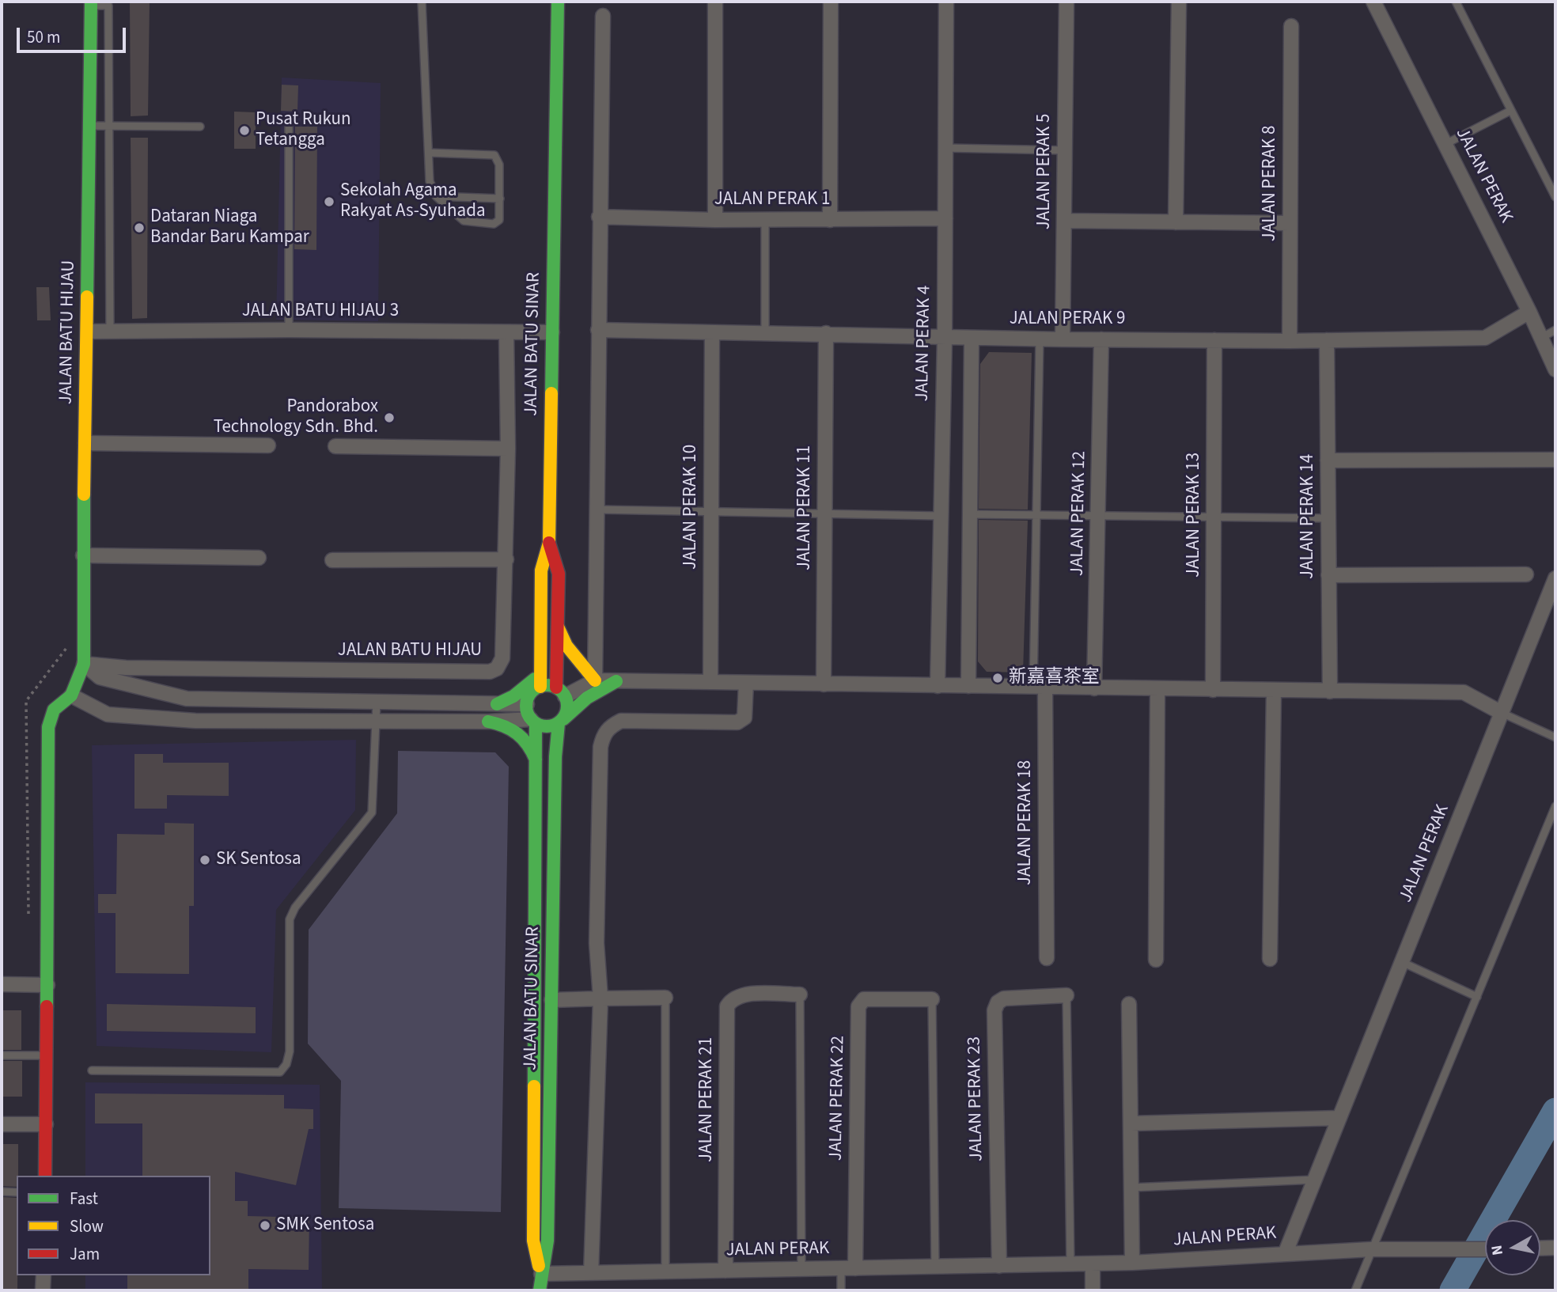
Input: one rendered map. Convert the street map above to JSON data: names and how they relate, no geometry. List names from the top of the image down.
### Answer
{
  "streets": {
    "street": [
      "JALAN PERAK 5",
      "JALAN PERAK",
      "JALAN PERAK 8",
      "JALAN PERAK 1",
      "JALAN BATU HIJAU 3",
      "JALAN PERAK 9",
      "JALAN BATU HIJAU",
      "JALAN PERAK 4",
      "JALAN BATU SINAR",
      "JALAN PERAK 10",
      "JALAN PERAK 11",
      "JALAN PERAK 12",
      "JALAN PERAK 13",
      "JALAN PERAK 14",
      "JALAN PERAK 18",
      "JALAN PERAK 22",
      "JALAN PERAK 23",
      "JALAN PERAK 21"
    ]
  },
  "crossings": [
    ["JALAN PERAK 5", "JALAN PERAK 9"],
    ["JALAN PERAK", "JALAN PERAK 9"],
    ["JALAN PERAK", "JALAN BATU SINAR"],
    ["JALAN PERAK", "JALAN PERAK 22"],
    ["JALAN PERAK", "JALAN PERAK 23"],
    ["JALAN PERAK", "JALAN PERAK 21"],
    ["JALAN PERAK 8", "JALAN PERAK 9"],
    ["JALAN PERAK 1", "JALAN PERAK 4"],
    ["JALAN BATU HIJAU 3", "JALAN BATU HIJAU"],
    ["JALAN BATU HIJAU 3", "JALAN BATU SINAR"],
    ["JALAN PERAK 9", "JALAN PERAK 4"],
    ["JALAN PERAK 9", "JALAN PERAK 10"],
    ["JALAN PERAK 9", "JALAN PERAK 11"],
    ["JALAN PERAK 9", "JALAN PERAK 12"],
    ["JALAN PERAK 9", "JALAN PERAK 13"],
    ["JALAN PERAK 9", "JALAN PERAK 14"]
  ],
  "places": [
    "Pusat Rukun Tetangga",
    "Sekolah Agama Rakyat As-Syuhada",
    "Dataran Niaga Bandar Baru Kampar",
    "Pandorabox Technology Sdn. Bhd.",
    "新嘉喜茶室",
    "SK Sentosa",
    "SMK Sentosa"
  ],
  "legend": ["Fast", "Slow", "Jam"],
  "scale_bar": "50 m",
  "north": "left"
}
